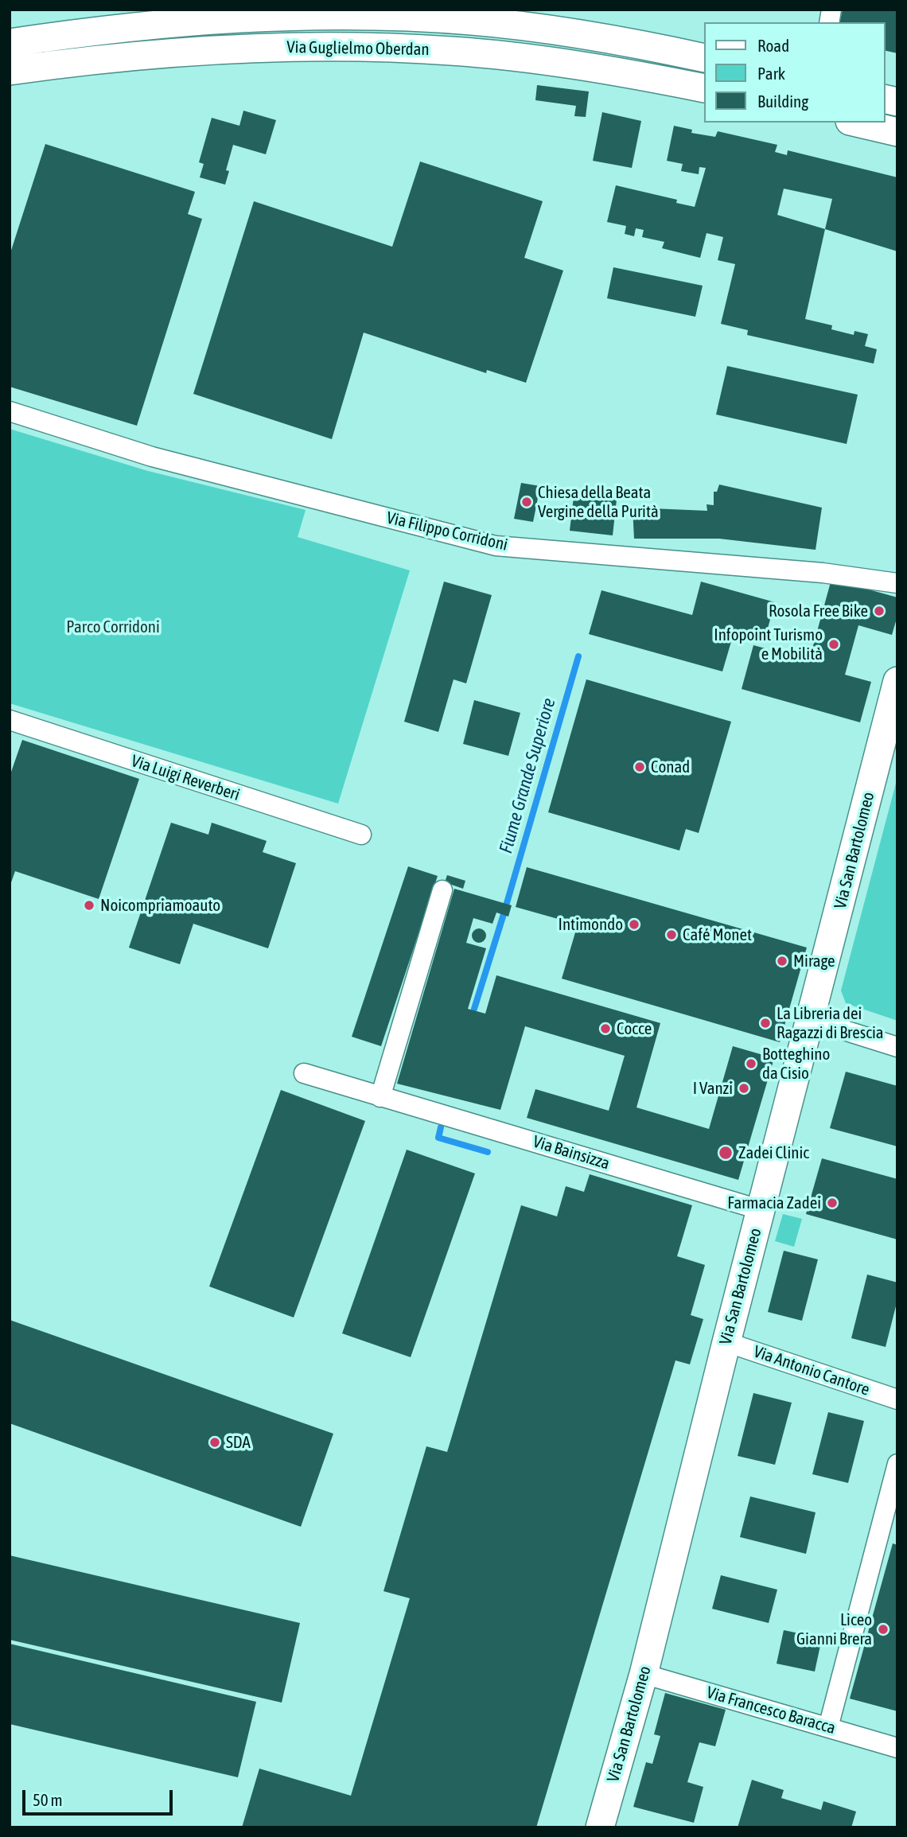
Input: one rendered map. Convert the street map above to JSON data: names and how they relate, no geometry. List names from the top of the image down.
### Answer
{
  "streets": {
    "main road": ["Via Guglielmo Oberdan", "Via San Bartolomeo"],
    "street": [
      "Via Filippo Corridoni",
      "Via Luigi Reverberi",
      "Via Bainsizza",
      "Via Antonio Cantore",
      "Via Francesco Baracca"
    ]
  },
  "crossings": [
    ["Via San Bartolomeo", "Via Bainsizza"],
    ["Via San Bartolomeo", "Via Antonio Cantore"],
    ["Via San Bartolomeo", "Via Francesco Baracca"]
  ],
  "water": ["Fiume Grande Superiore"],
  "parks": ["Parco Corridoni"],
  "places": [
    "Chiesa della Beata Vergine della Purità",
    "Rosola Free Bike",
    "Infopoint Turismo e Mobilità",
    "Conad",
    "Noicompriamoauto",
    "Intimondo",
    "Café Monet",
    "Mirage",
    "La Libreria dei Ragazzi di Brescia",
    "Cocce",
    "Botteghino da Cisio",
    "I Vanzi",
    "Zadei Clinic",
    "Farmacia Zadei",
    "SDA",
    "Liceo Gianni Brera"
  ],
  "legend": ["Road", "Park", "Building"],
  "scale_bar": "50 m"
}
